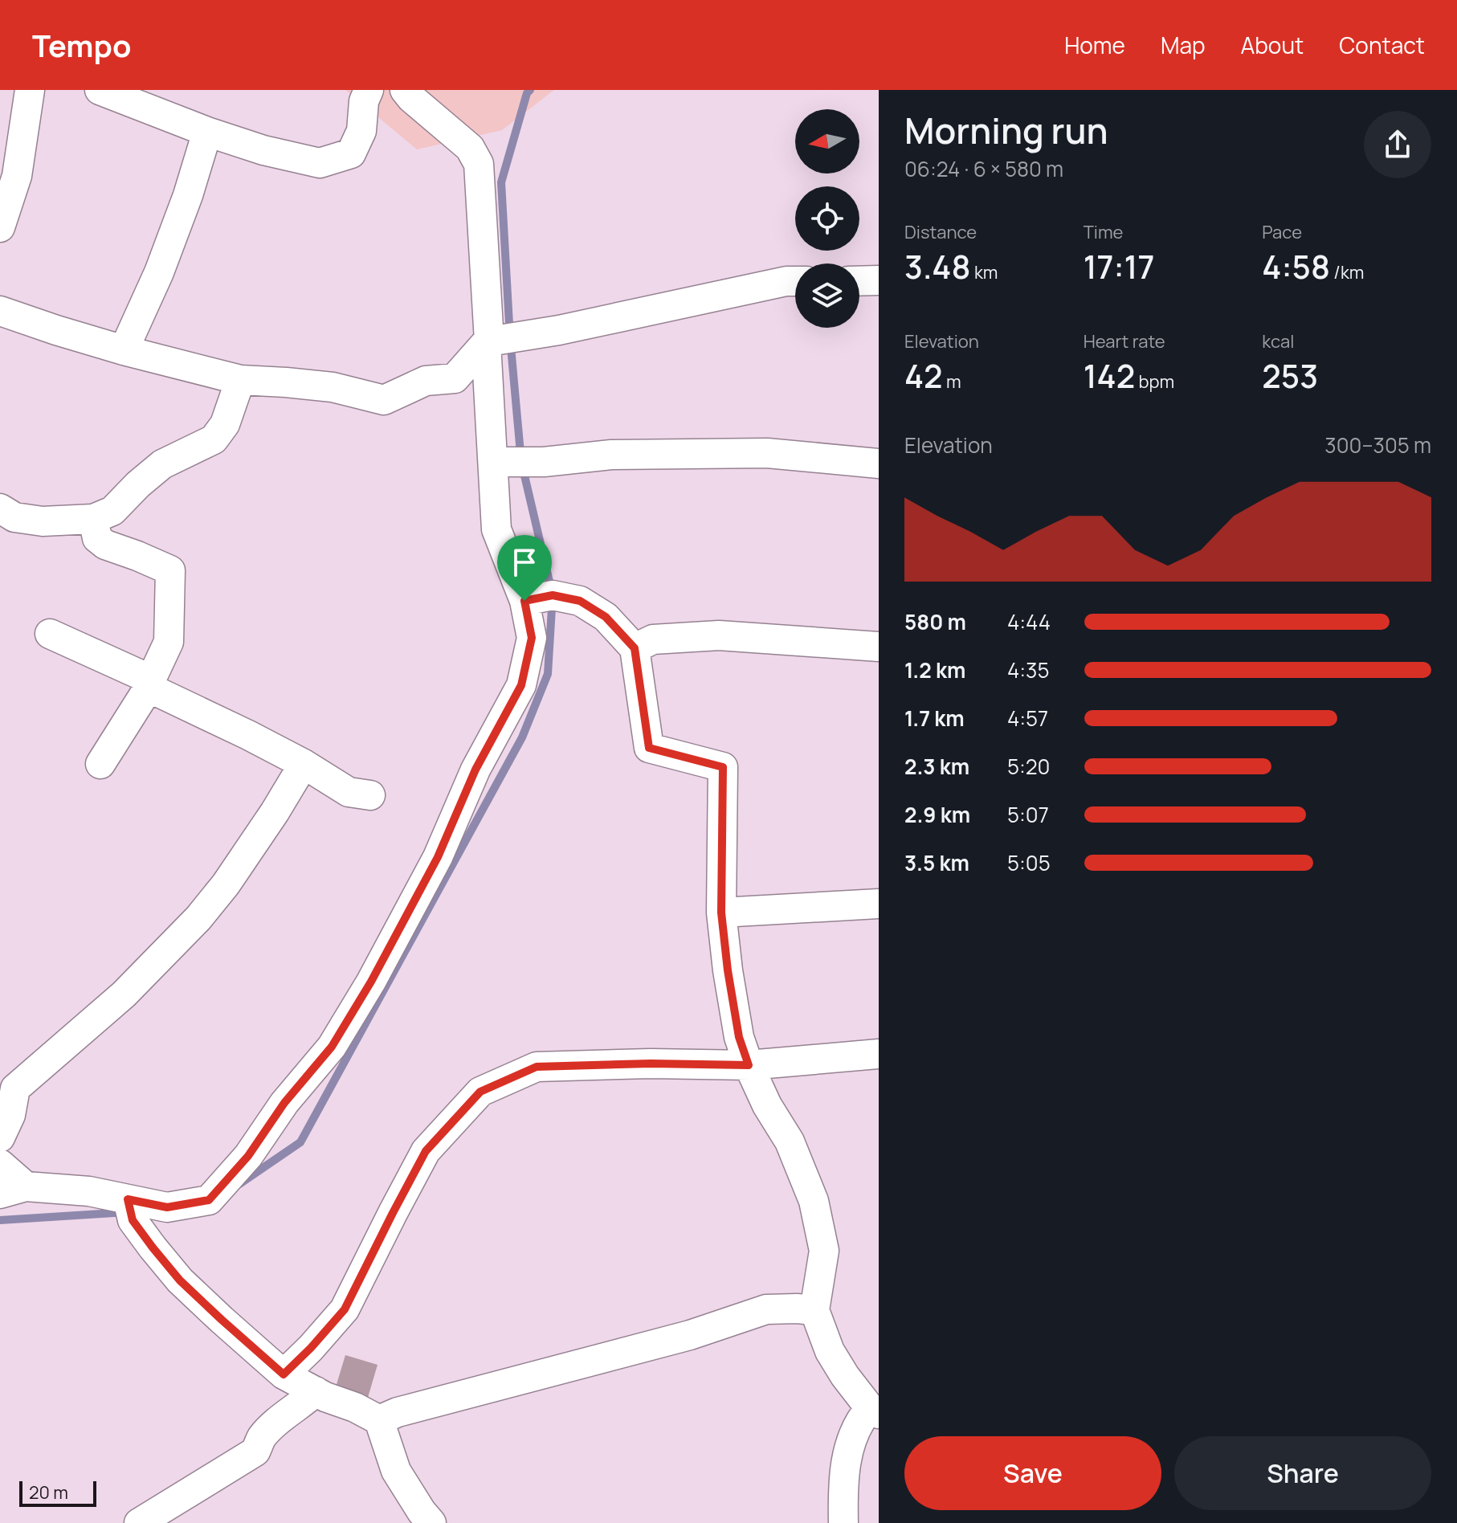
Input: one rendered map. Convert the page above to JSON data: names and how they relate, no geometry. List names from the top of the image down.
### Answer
{
  "scale_bar": "20 m",
  "north": "left",
  "page": {
    "header": "Tempo",
    "nav": [
      "Home",
      "Map",
      "About",
      "Contact"
    ],
    "heading": ["Morning run", "06:24 · 6 × 580 m"],
    "stats": [
      ["Distance", "3.48 km"],
      ["Time", "17:17"],
      ["Pace", "4:58 /km"],
      ["Elevation", "42 m"],
      ["Heart rate", "142 bpm"],
      ["kcal", "253"]
    ],
    "chart": ["Elevation", "300–305 m"],
    "list": [
      {
        "name": "580 m",
        "note": "4:44"
      },
      {
        "name": "1.2 km",
        "note": "4:35"
      },
      {
        "name": "1.7 km",
        "note": "4:57"
      },
      {
        "name": "2.3 km",
        "note": "5:20"
      },
      {
        "name": "2.9 km",
        "note": "5:07"
      },
      {
        "name": "3.5 km",
        "note": "5:05"
      }
    ],
    "buttons": ["Save", "Share"],
    "scale": "20 m"
  }
}
